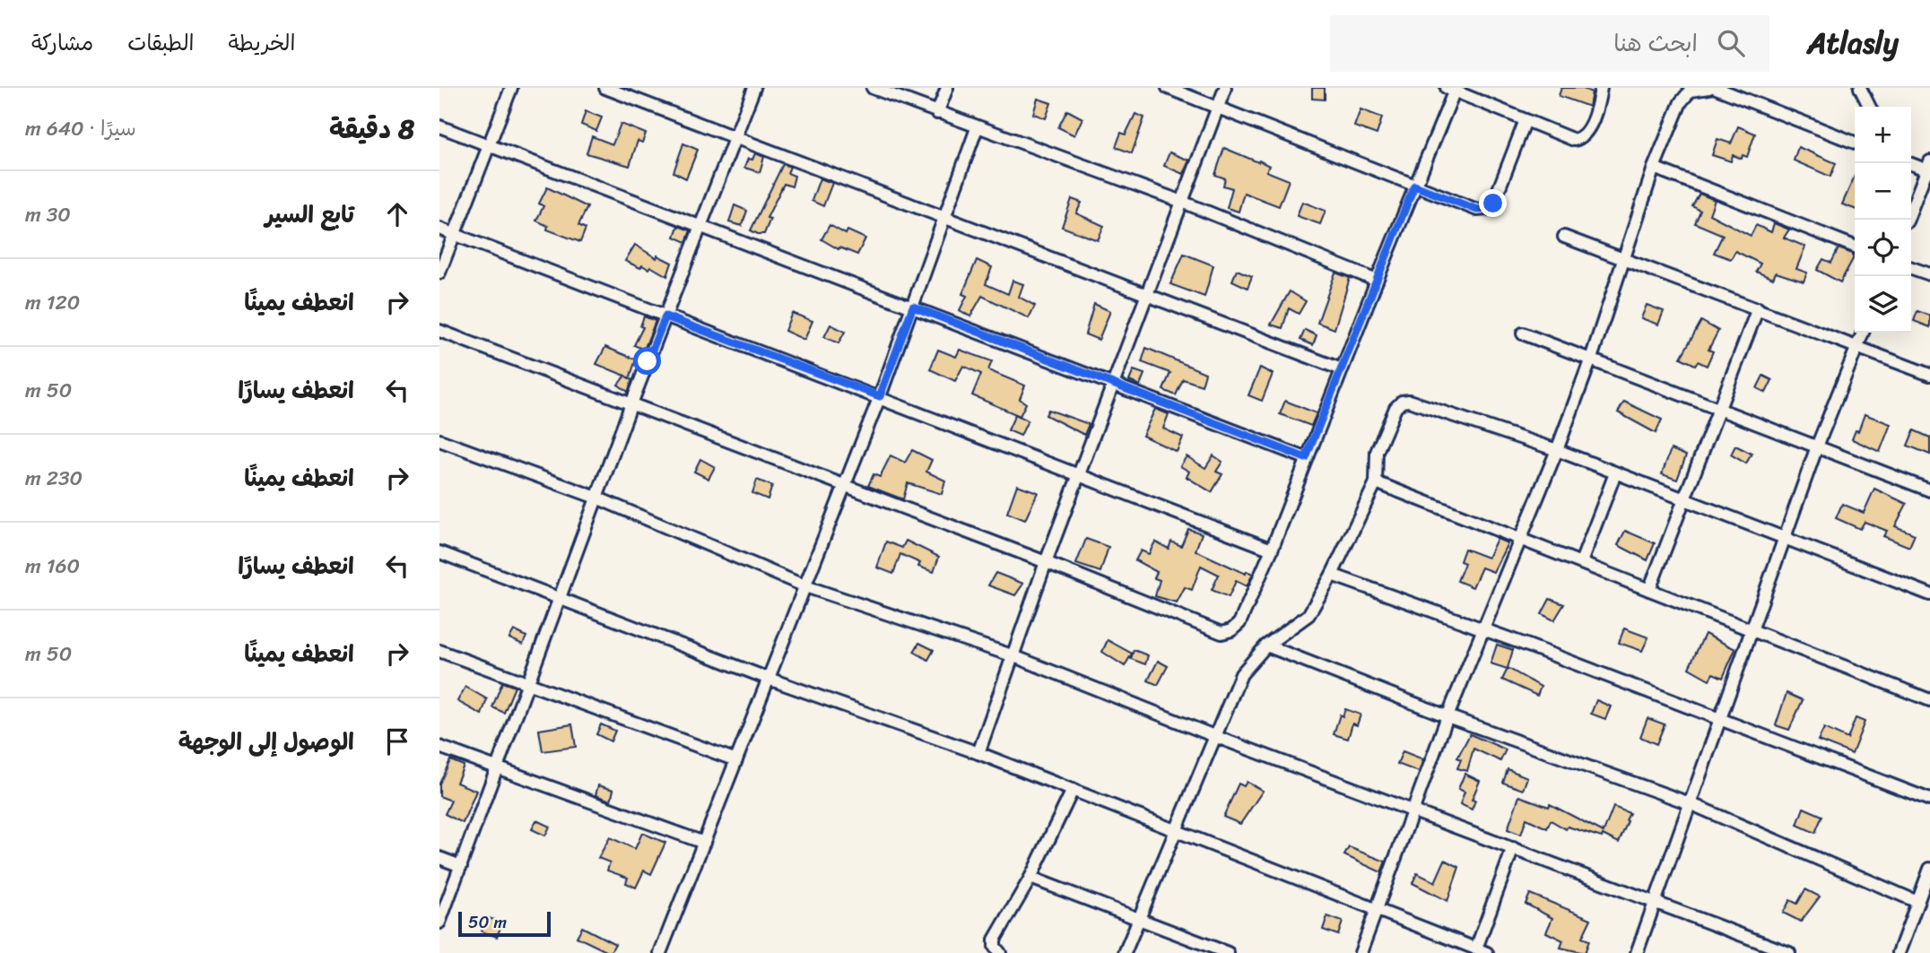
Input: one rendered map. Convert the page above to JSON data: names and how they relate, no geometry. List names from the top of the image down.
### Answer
{
  "scale_bar": "50 m",
  "page": {
    "header": "Atlasly",
    "search": "ابحث هنا",
    "nav": ["الخريطة", "الطبقات", "مشاركة"],
    "heading": ["8 دقيقة", "سيرًا · 640 m"],
    "map_buttons": ["+", "−"],
    "list": [
      ["تابع السير", "30 m"],
      ["انعطف يمينًا", "120 m"],
      ["انعطف يسارًا", "50 m"],
      ["انعطف يمينًا", "230 m"],
      ["انعطف يسارًا", "160 m"],
      ["انعطف يمينًا", "50 m"],
      "الوصول إلى الوجهة"
    ],
    "scale": "50 m"
  }
}
